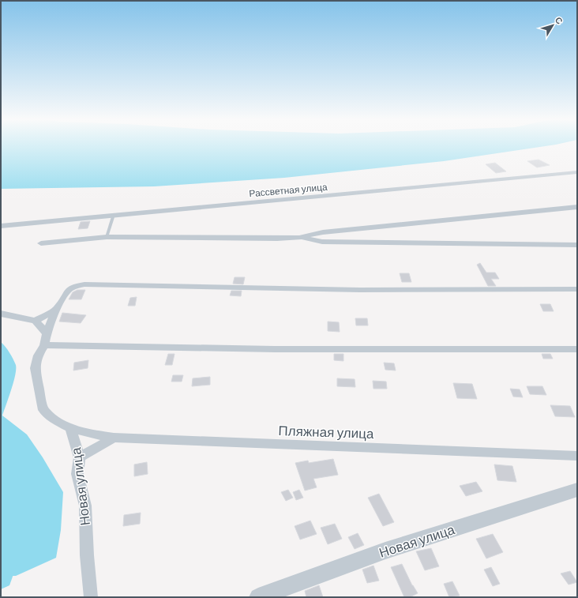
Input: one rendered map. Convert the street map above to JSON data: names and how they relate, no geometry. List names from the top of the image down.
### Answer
{
  "streets": {
    "street": ["Рассветная улица", "Пляжная улица", "Новая улица"]
  },
  "crossings": [
    ["Пляжная улица", "Новая улица"]
  ],
  "north": "top right"
}
